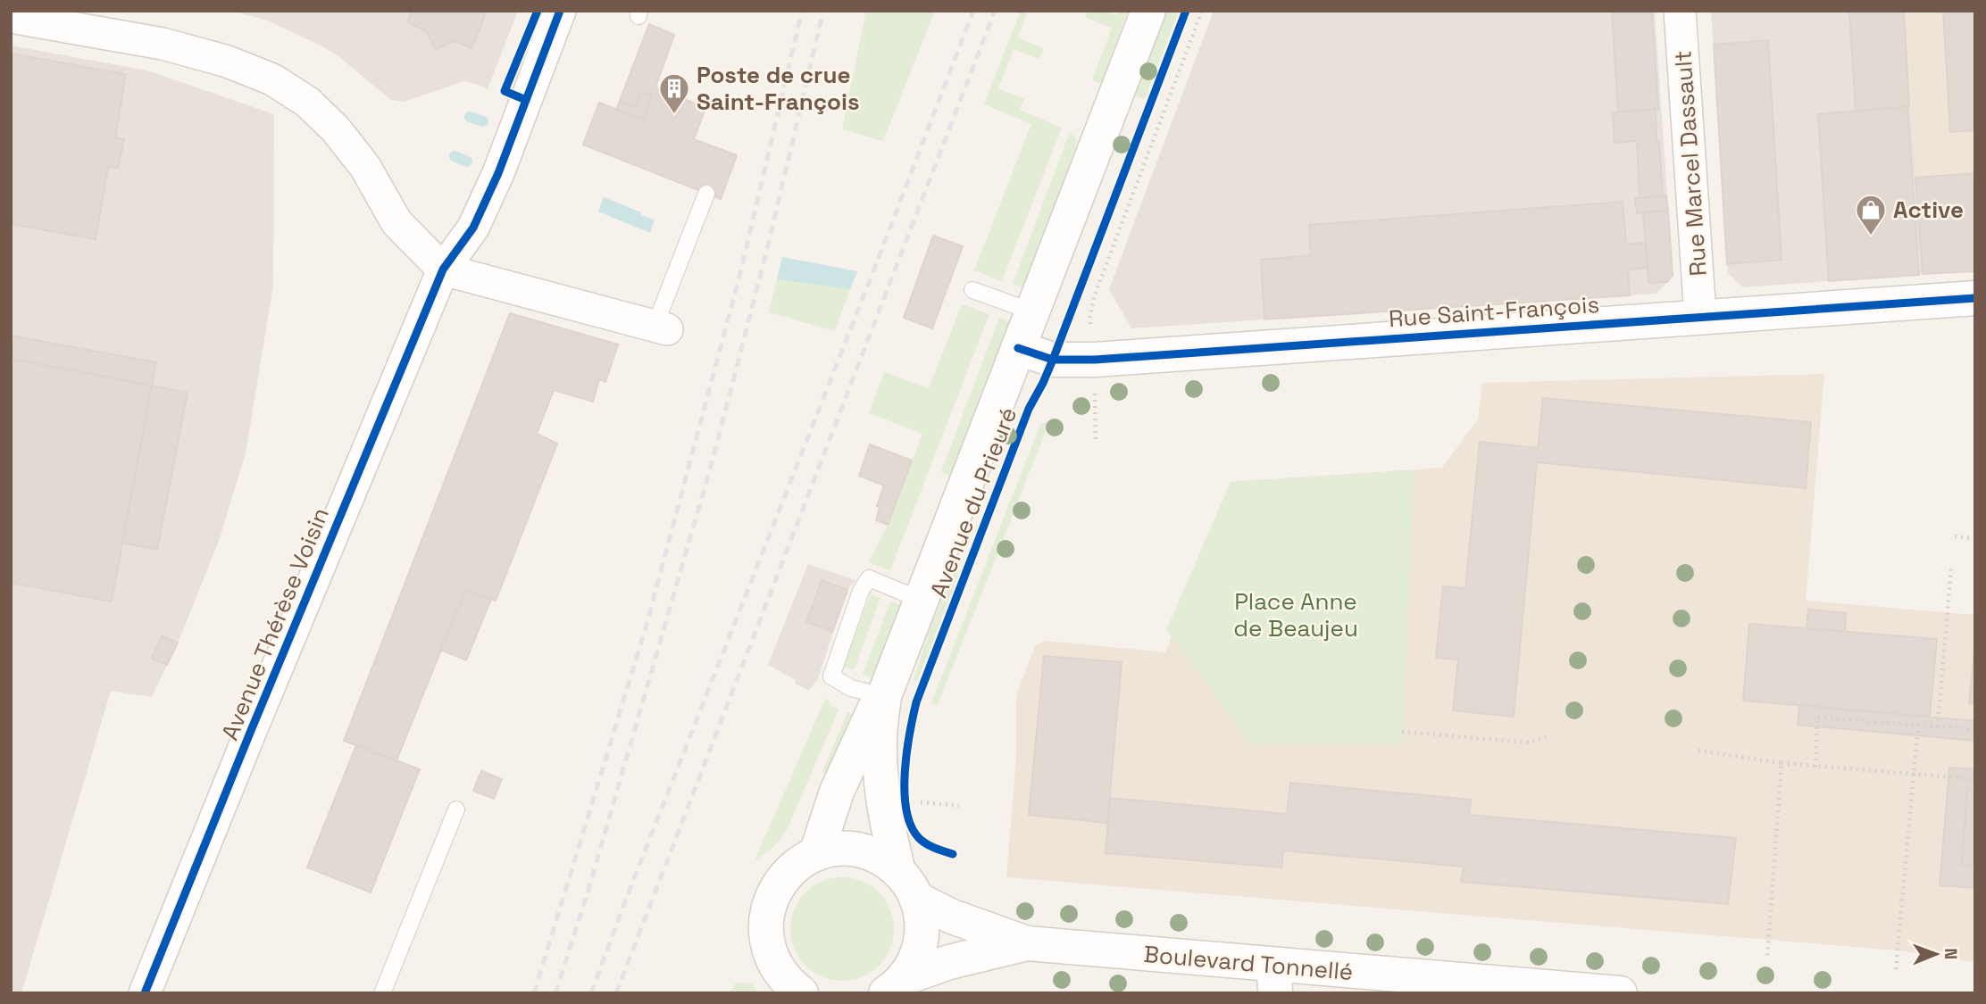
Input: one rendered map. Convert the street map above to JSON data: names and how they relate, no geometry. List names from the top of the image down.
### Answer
{
  "streets": {
    "street": [
      "Rue Marcel Dassault",
      "Rue Saint-François",
      "Avenue du Prieuré",
      "Avenue Thérèse Voisin",
      "Boulevard Tonnellé"
    ]
  },
  "crossings": [
    ["Rue Marcel Dassault", "Rue Saint-François"],
    ["Rue Saint-François", "Avenue du Prieuré"],
    ["Avenue du Prieuré", "Boulevard Tonnellé"]
  ],
  "parks": ["Place Anne de Beaujeu"],
  "places": {
    "building": ["Poste de crue Saint-François"],
    "shop": ["Active"]
  },
  "north": "right"
}
